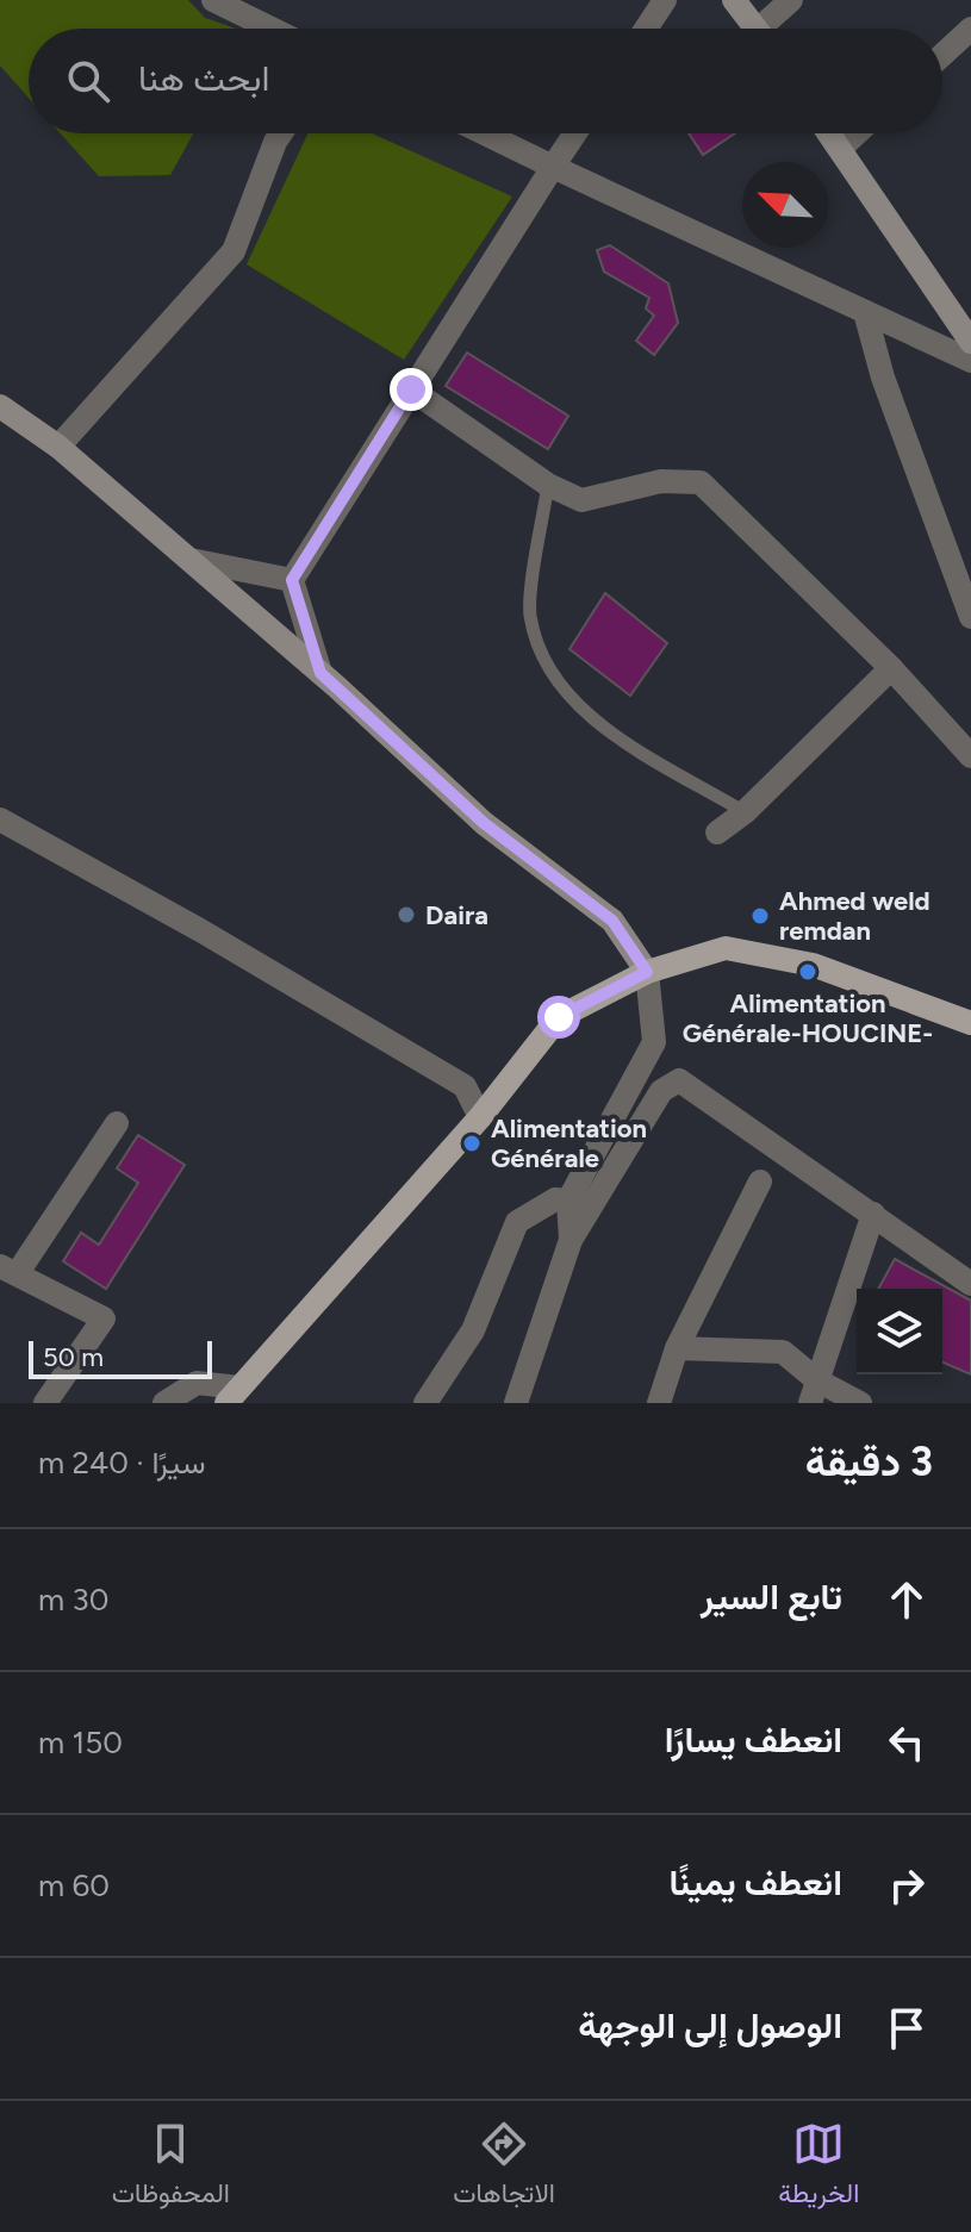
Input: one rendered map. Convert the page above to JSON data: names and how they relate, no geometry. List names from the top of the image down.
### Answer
{
  "places": [
    "Daira",
    "Ahmed weld remdan",
    "Alimentation Générale-HOUCINE-",
    "Alimentation Générale"
  ],
  "scale_bar": "50 m",
  "north": "top left",
  "page": {
    "search": "ابحث هنا",
    "scale": "50 m",
    "heading": ["3 دقيقة", "سيرًا · 240 m"],
    "list": [
      ["تابع السير", "30 m"],
      ["انعطف يسارًا", "150 m"],
      ["انعطف يمينًا", "60 m"],
      "الوصول إلى الوجهة"
    ],
    "nav": ["الخريطة", "الاتجاهات", "المحفوظات"]
  }
}
